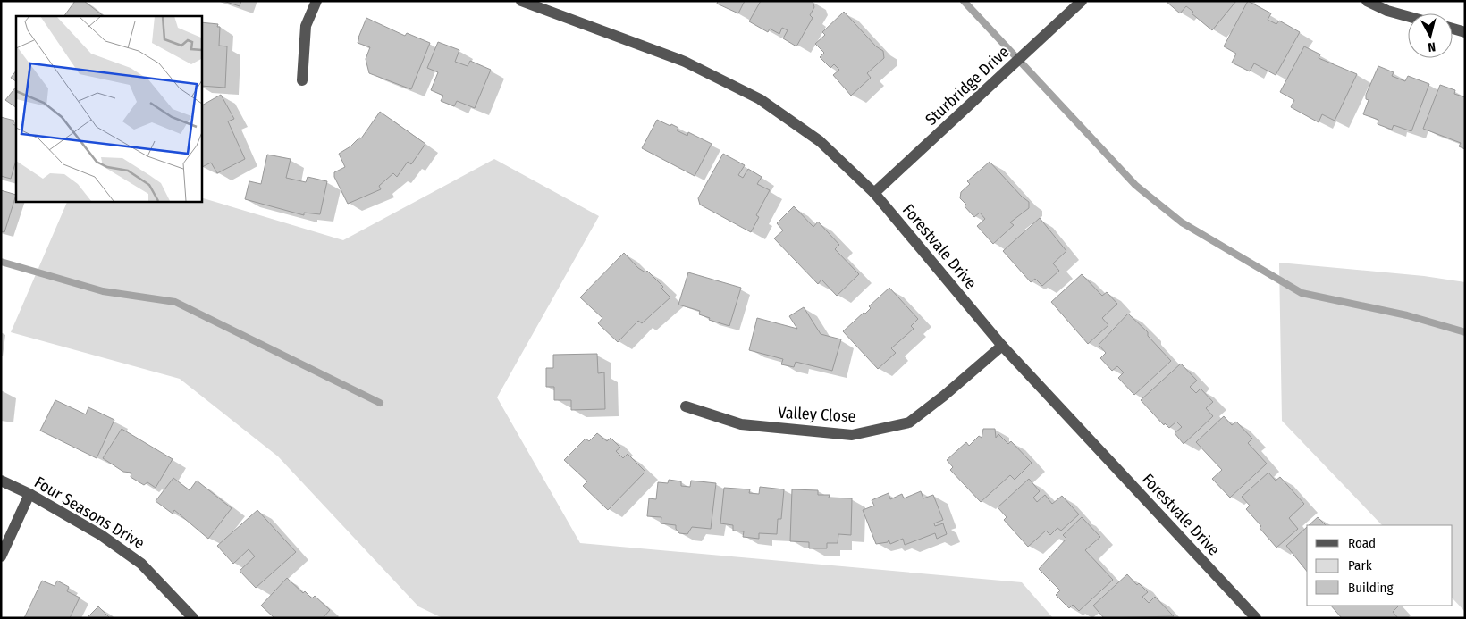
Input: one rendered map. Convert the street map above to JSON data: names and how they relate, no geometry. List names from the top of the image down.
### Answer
{
  "streets": {
    "street": [
      "Sturbridge Drive",
      "Forestvale Drive",
      "Valley Close",
      "Four Seasons Drive"
    ]
  },
  "crossings": [
    ["Sturbridge Drive", "Forestvale Drive"],
    ["Forestvale Drive", "Valley Close"]
  ],
  "legend": ["Road", "Park", "Building"],
  "north": "bottom"
}
